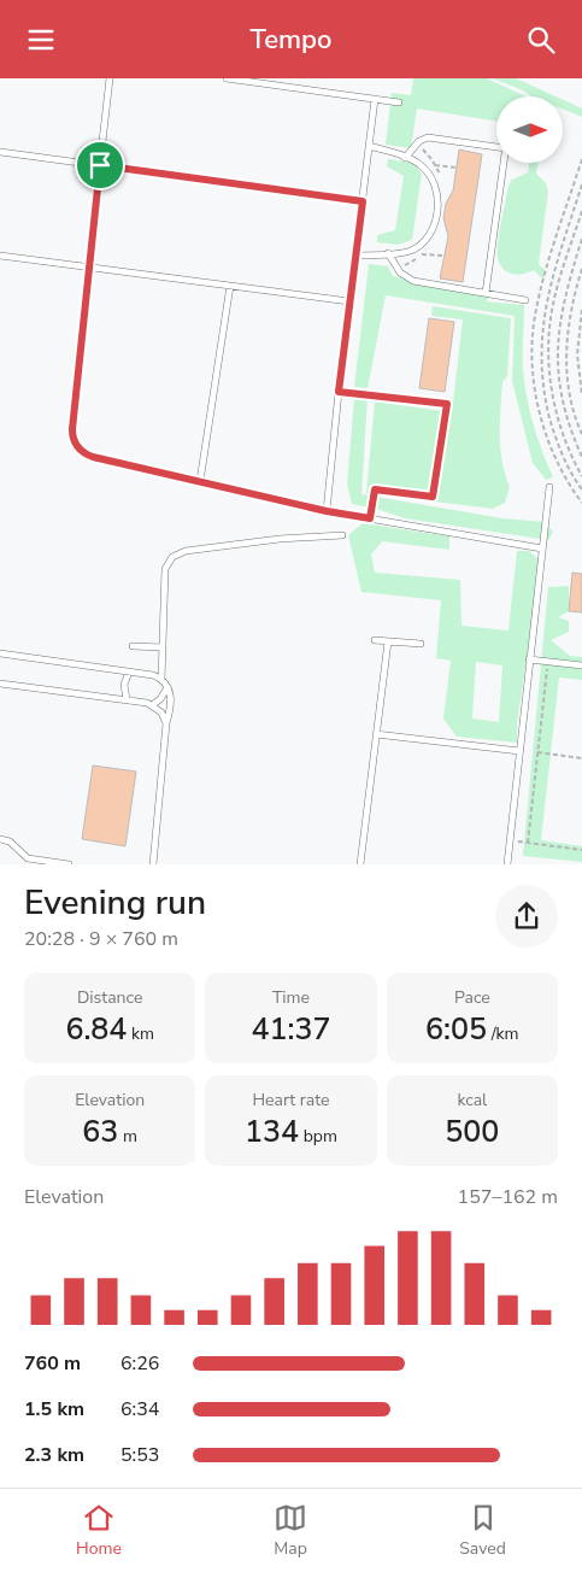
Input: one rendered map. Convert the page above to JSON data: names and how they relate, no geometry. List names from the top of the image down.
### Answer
{
  "north": "right",
  "page": {
    "header": "Tempo",
    "heading": ["Evening run", "20:28 · 9 × 760 m"],
    "stats": [
      ["Distance", "6.84 km"],
      ["Time", "41:37"],
      ["Pace", "6:05 /km"],
      ["Elevation", "63 m"],
      ["Heart rate", "134 bpm"],
      ["kcal", "500"]
    ],
    "chart": ["Elevation", "157–162 m"],
    "list": [
      {
        "name": "760 m",
        "note": "6:26"
      },
      {
        "name": "1.5 km",
        "note": "6:34"
      },
      {
        "name": "2.3 km",
        "note": "5:53"
      }
    ],
    "tabs": ["Home", "Map", "Saved"]
  }
}
